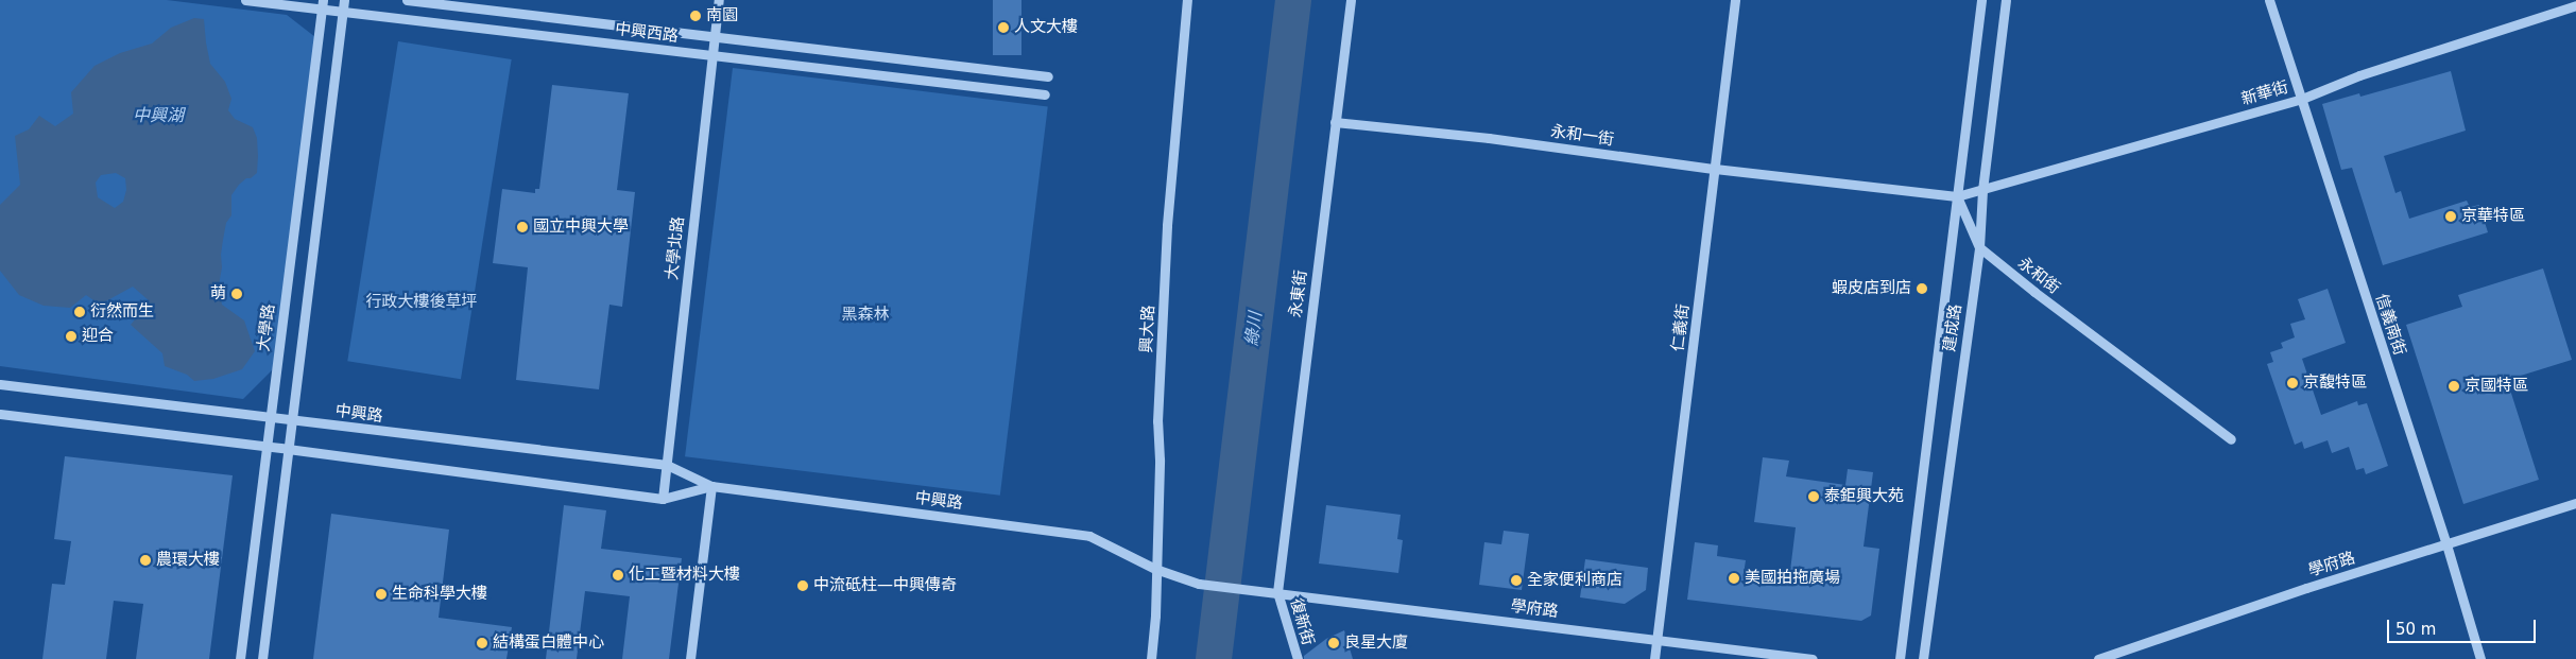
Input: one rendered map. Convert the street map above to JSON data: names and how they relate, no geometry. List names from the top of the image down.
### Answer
{
  "streets": {
    "street": [
      "中興西路",
      "新華街",
      "永和一街",
      "大學北路",
      "永和街",
      "永東街",
      "信義南街",
      "大學路",
      "仁義街",
      "建成路",
      "興大路",
      "中興路",
      "學府路",
      "復新街"
    ]
  },
  "crossings": [
    ["中興西路", "大學北路"],
    ["中興西路", "大學路"],
    ["新華街", "永和一街"],
    ["新華街", "永和街"],
    ["新華街", "信義南街"],
    ["新華街", "建成路"],
    ["永和一街", "永和街"],
    ["永和一街", "永東街"],
    ["永和一街", "仁義街"],
    ["永和一街", "建成路"],
    ["大學北路", "中興路"],
    ["永和街", "建成路"],
    ["永東街", "學府路"],
    ["永東街", "復新街"],
    ["信義南街", "學府路"],
    ["大學路", "中興路"],
    ["仁義街", "學府路"],
    ["興大路", "中興路"],
    ["興大路", "學府路"],
    ["中興路", "學府路"],
    ["學府路", "復新街"]
  ],
  "water": ["中興湖", "綠川"],
  "parks": ["行政大樓後草坪", "黑森林"],
  "places": [
    "南園",
    "人文大樓",
    "京華特區",
    "國立中興大學",
    "蝦皮店到店",
    "萌",
    "衍然而生",
    "迎合",
    "京馥特區",
    "京國特區",
    "泰鉅興大苑",
    "農環大樓",
    "化工暨材料大樓",
    "美國拍拖廣場",
    "全家便利商店",
    "中流砥柱—中興傳奇",
    "生命科學大樓",
    "結構蛋白體中心",
    "良星大廈"
  ],
  "scale_bar": "50 m"
}
